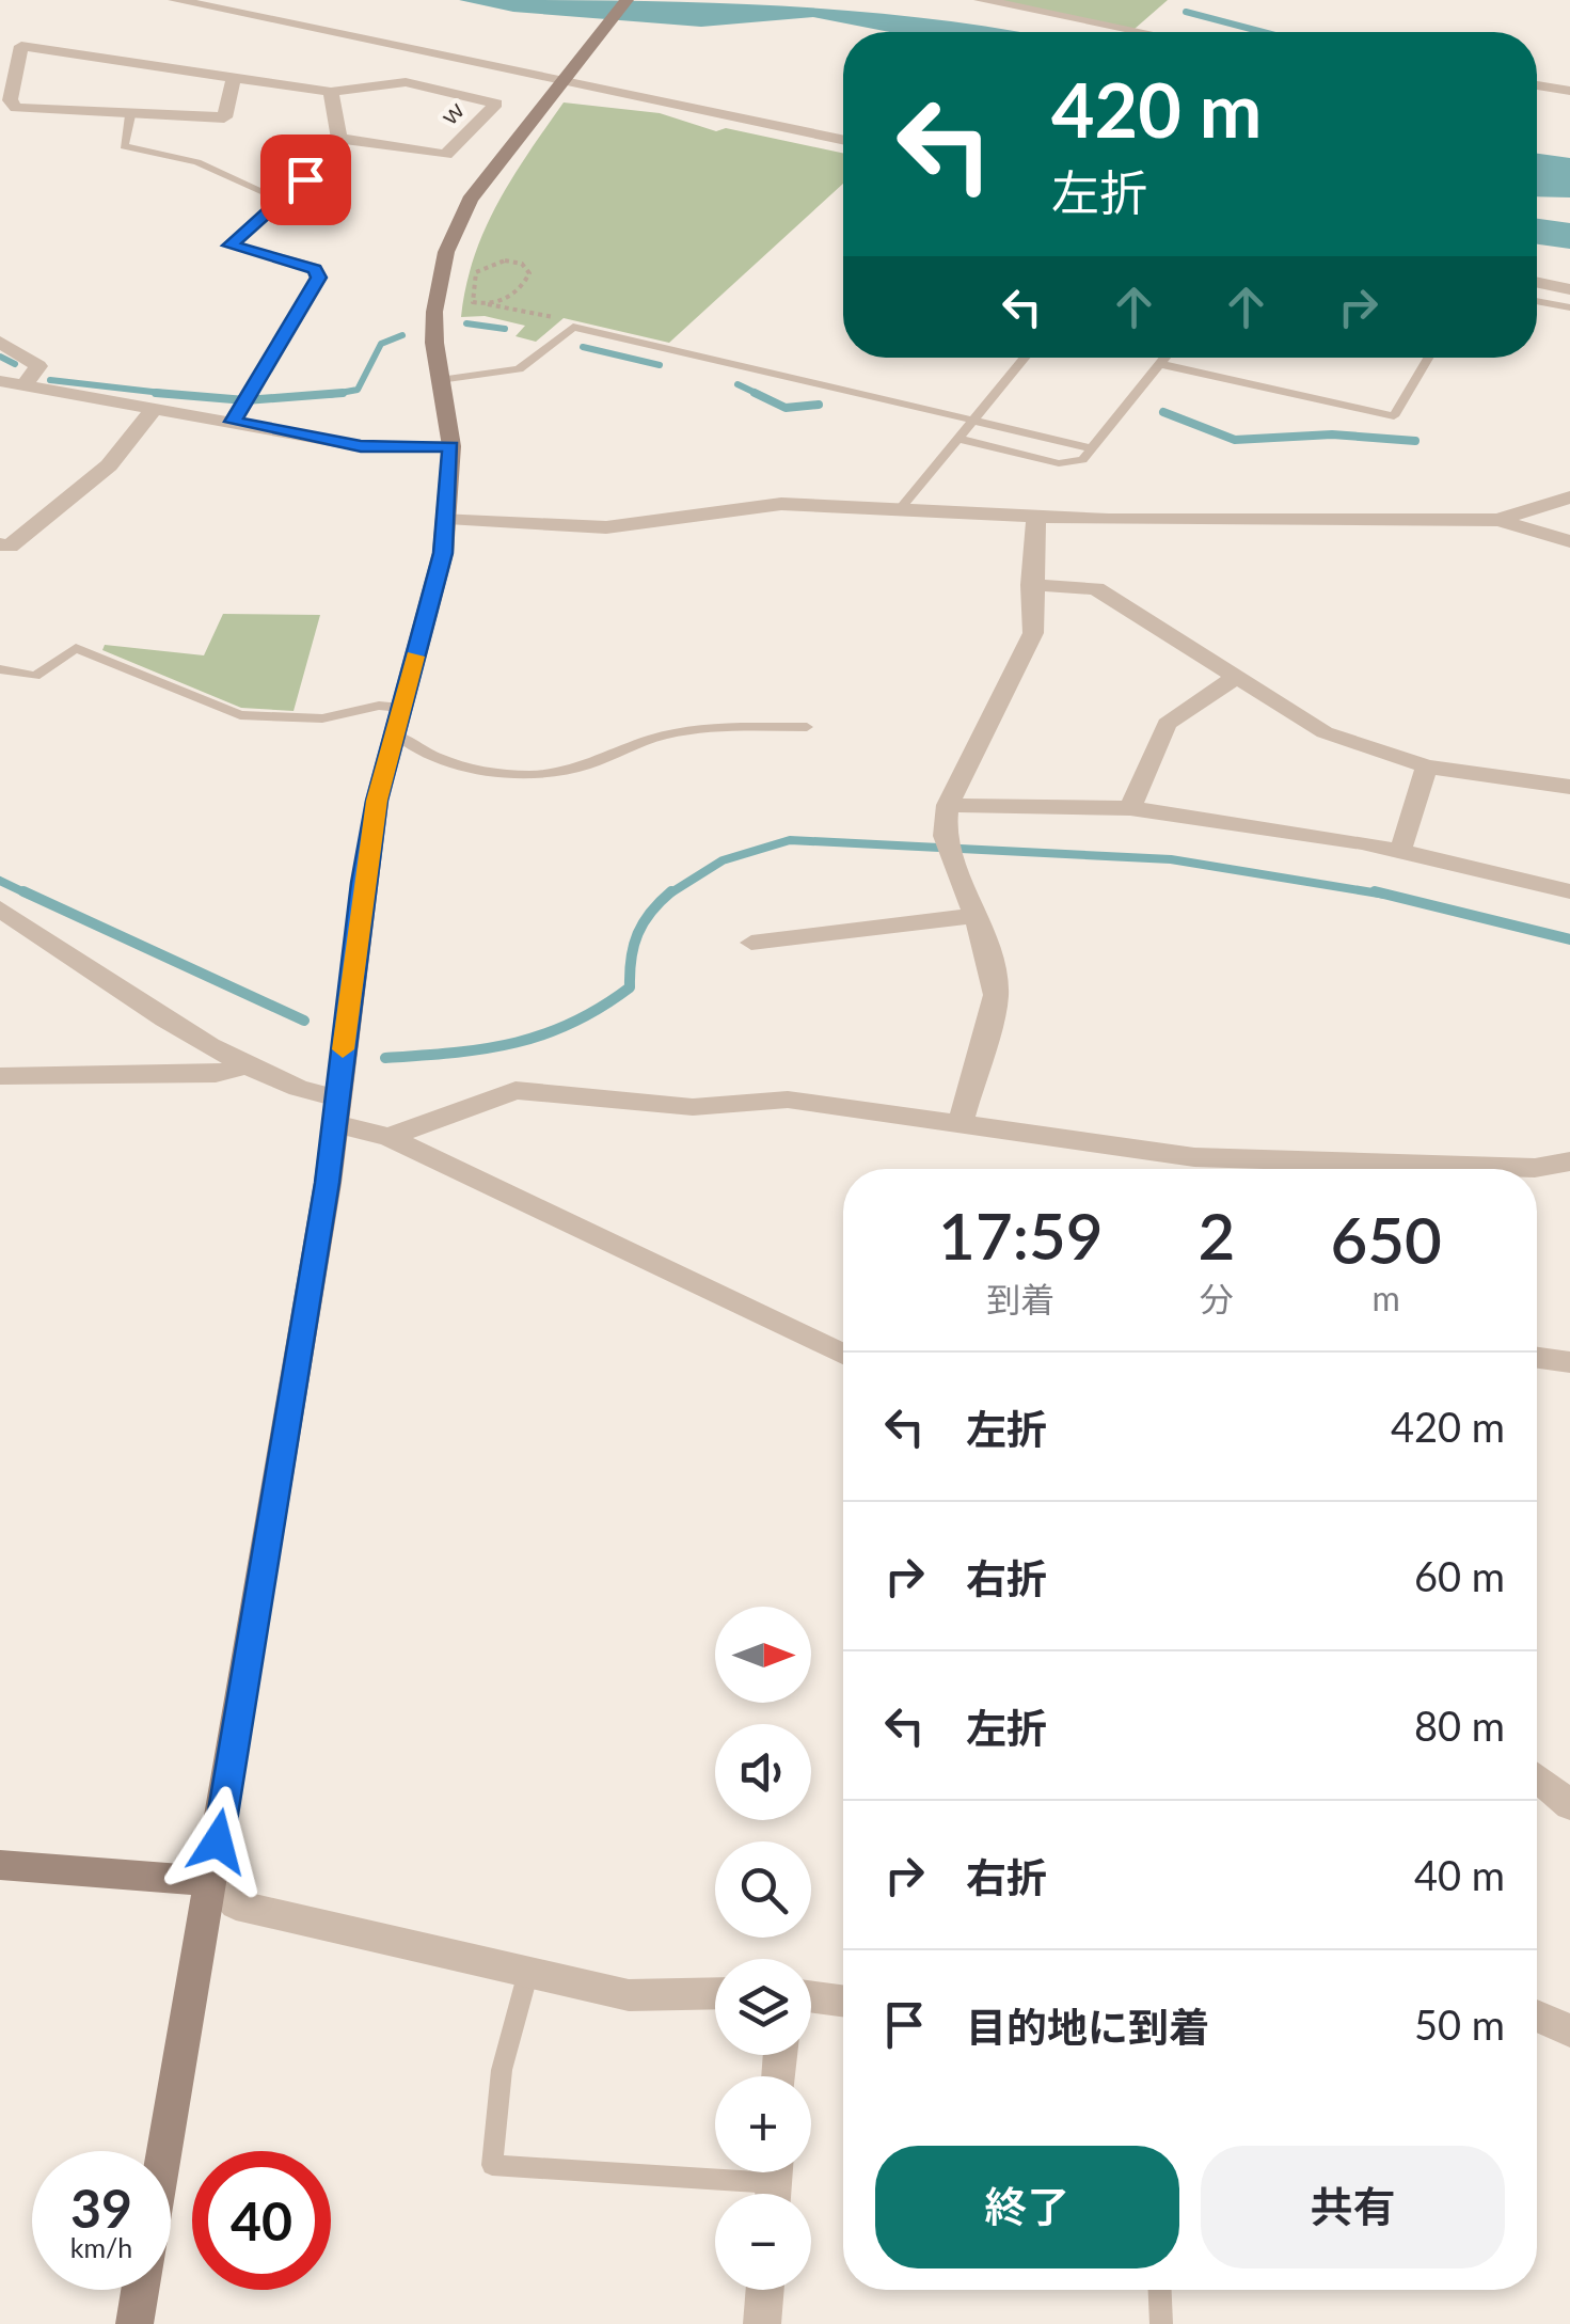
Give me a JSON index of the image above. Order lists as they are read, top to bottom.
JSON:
{
  "streets": {
    "street": ["ｗ"]
  },
  "north": "right",
  "page": {
    "turn": ["420 m", "左折"],
    "eta": [
      "17:59",
      "到着",
      "2",
      "分",
      "650",
      "m"
    ],
    "list": [
      {
        "name": "左折",
        "value": "420 m"
      },
      {
        "name": "右折",
        "value": "60 m"
      },
      {
        "name": "左折",
        "value": "80 m"
      },
      {
        "name": "右折",
        "value": "40 m"
      },
      {
        "name": "目的地に到着",
        "value": "50 m"
      }
    ],
    "map_buttons": ["+", "−"],
    "buttons": ["終了", "共有"],
    "speed": "39 km/h",
    "limit": "40"
  }
}
